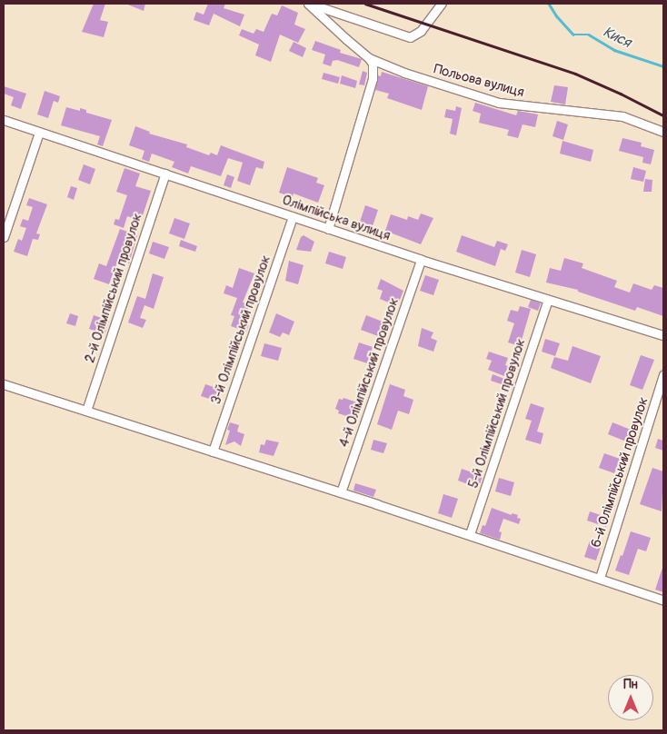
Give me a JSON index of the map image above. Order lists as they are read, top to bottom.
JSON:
{
  "streets": {
    "street": [
      "Польова вулиця",
      "Олімпійська вулиця",
      "2-й Олімпійський провулок",
      "3-й Олімпійський провулок",
      "4-й Олімпійський провулок",
      "5-й Олімпійський провулок",
      "6-й Олімпійський провулок"
    ]
  },
  "crossings": [
    ["Олімпійська вулиця", "2-й Олімпійський провулок"],
    ["Олімпійська вулиця", "3-й Олімпійський провулок"],
    ["Олімпійська вулиця", "4-й Олімпійський провулок"],
    ["Олімпійська вулиця", "5-й Олімпійський провулок"]
  ],
  "water": ["Кися"],
  "north": "top"
}
